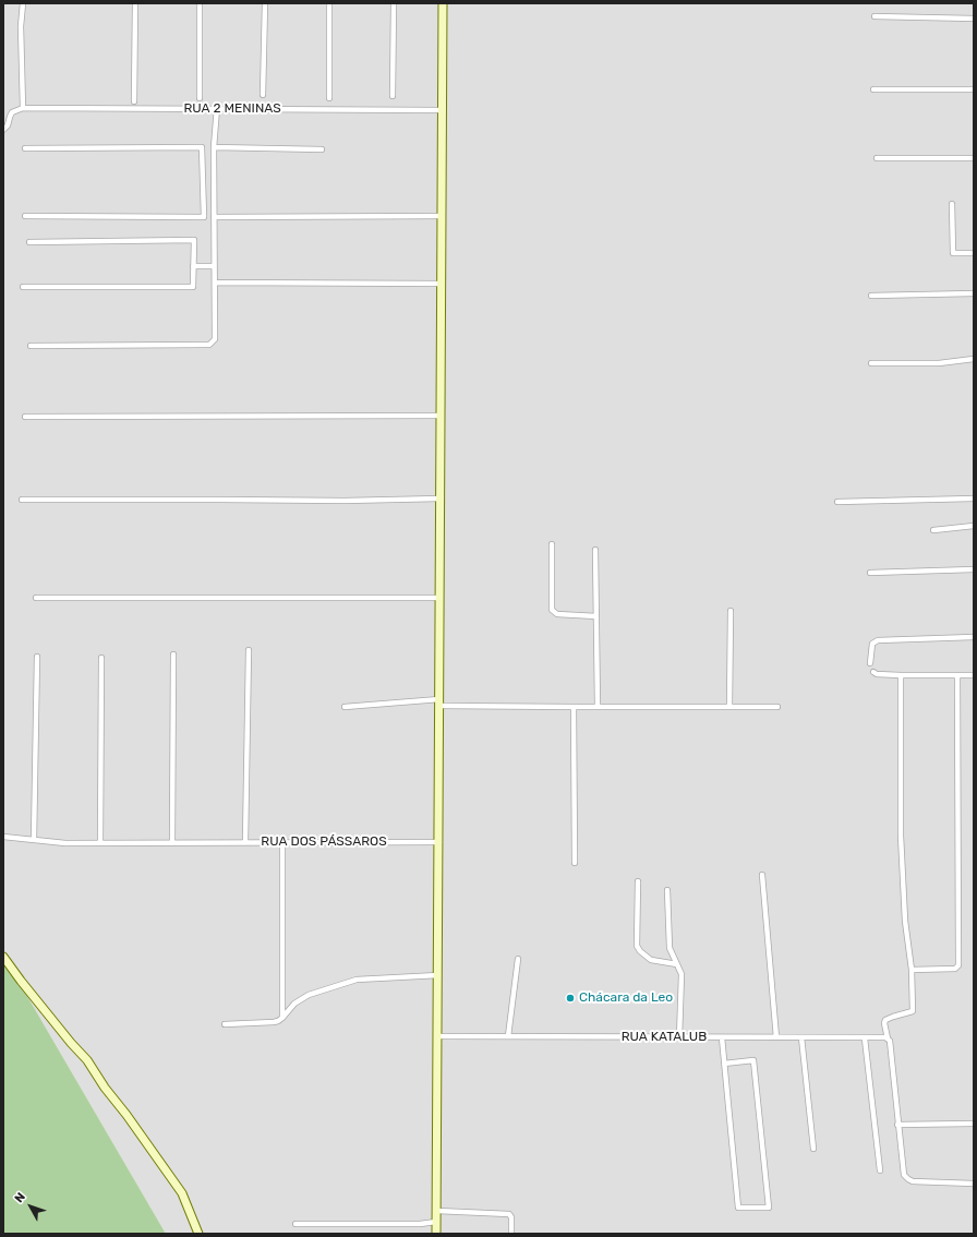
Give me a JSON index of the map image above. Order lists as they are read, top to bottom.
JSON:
{
  "streets": {
    "street": ["RUA 2 MENINAS", "RUA DOS PÁSSAROS", "RUA KATALUB"]
  },
  "places": ["Chácara da Leo"],
  "north": "top left"
}
